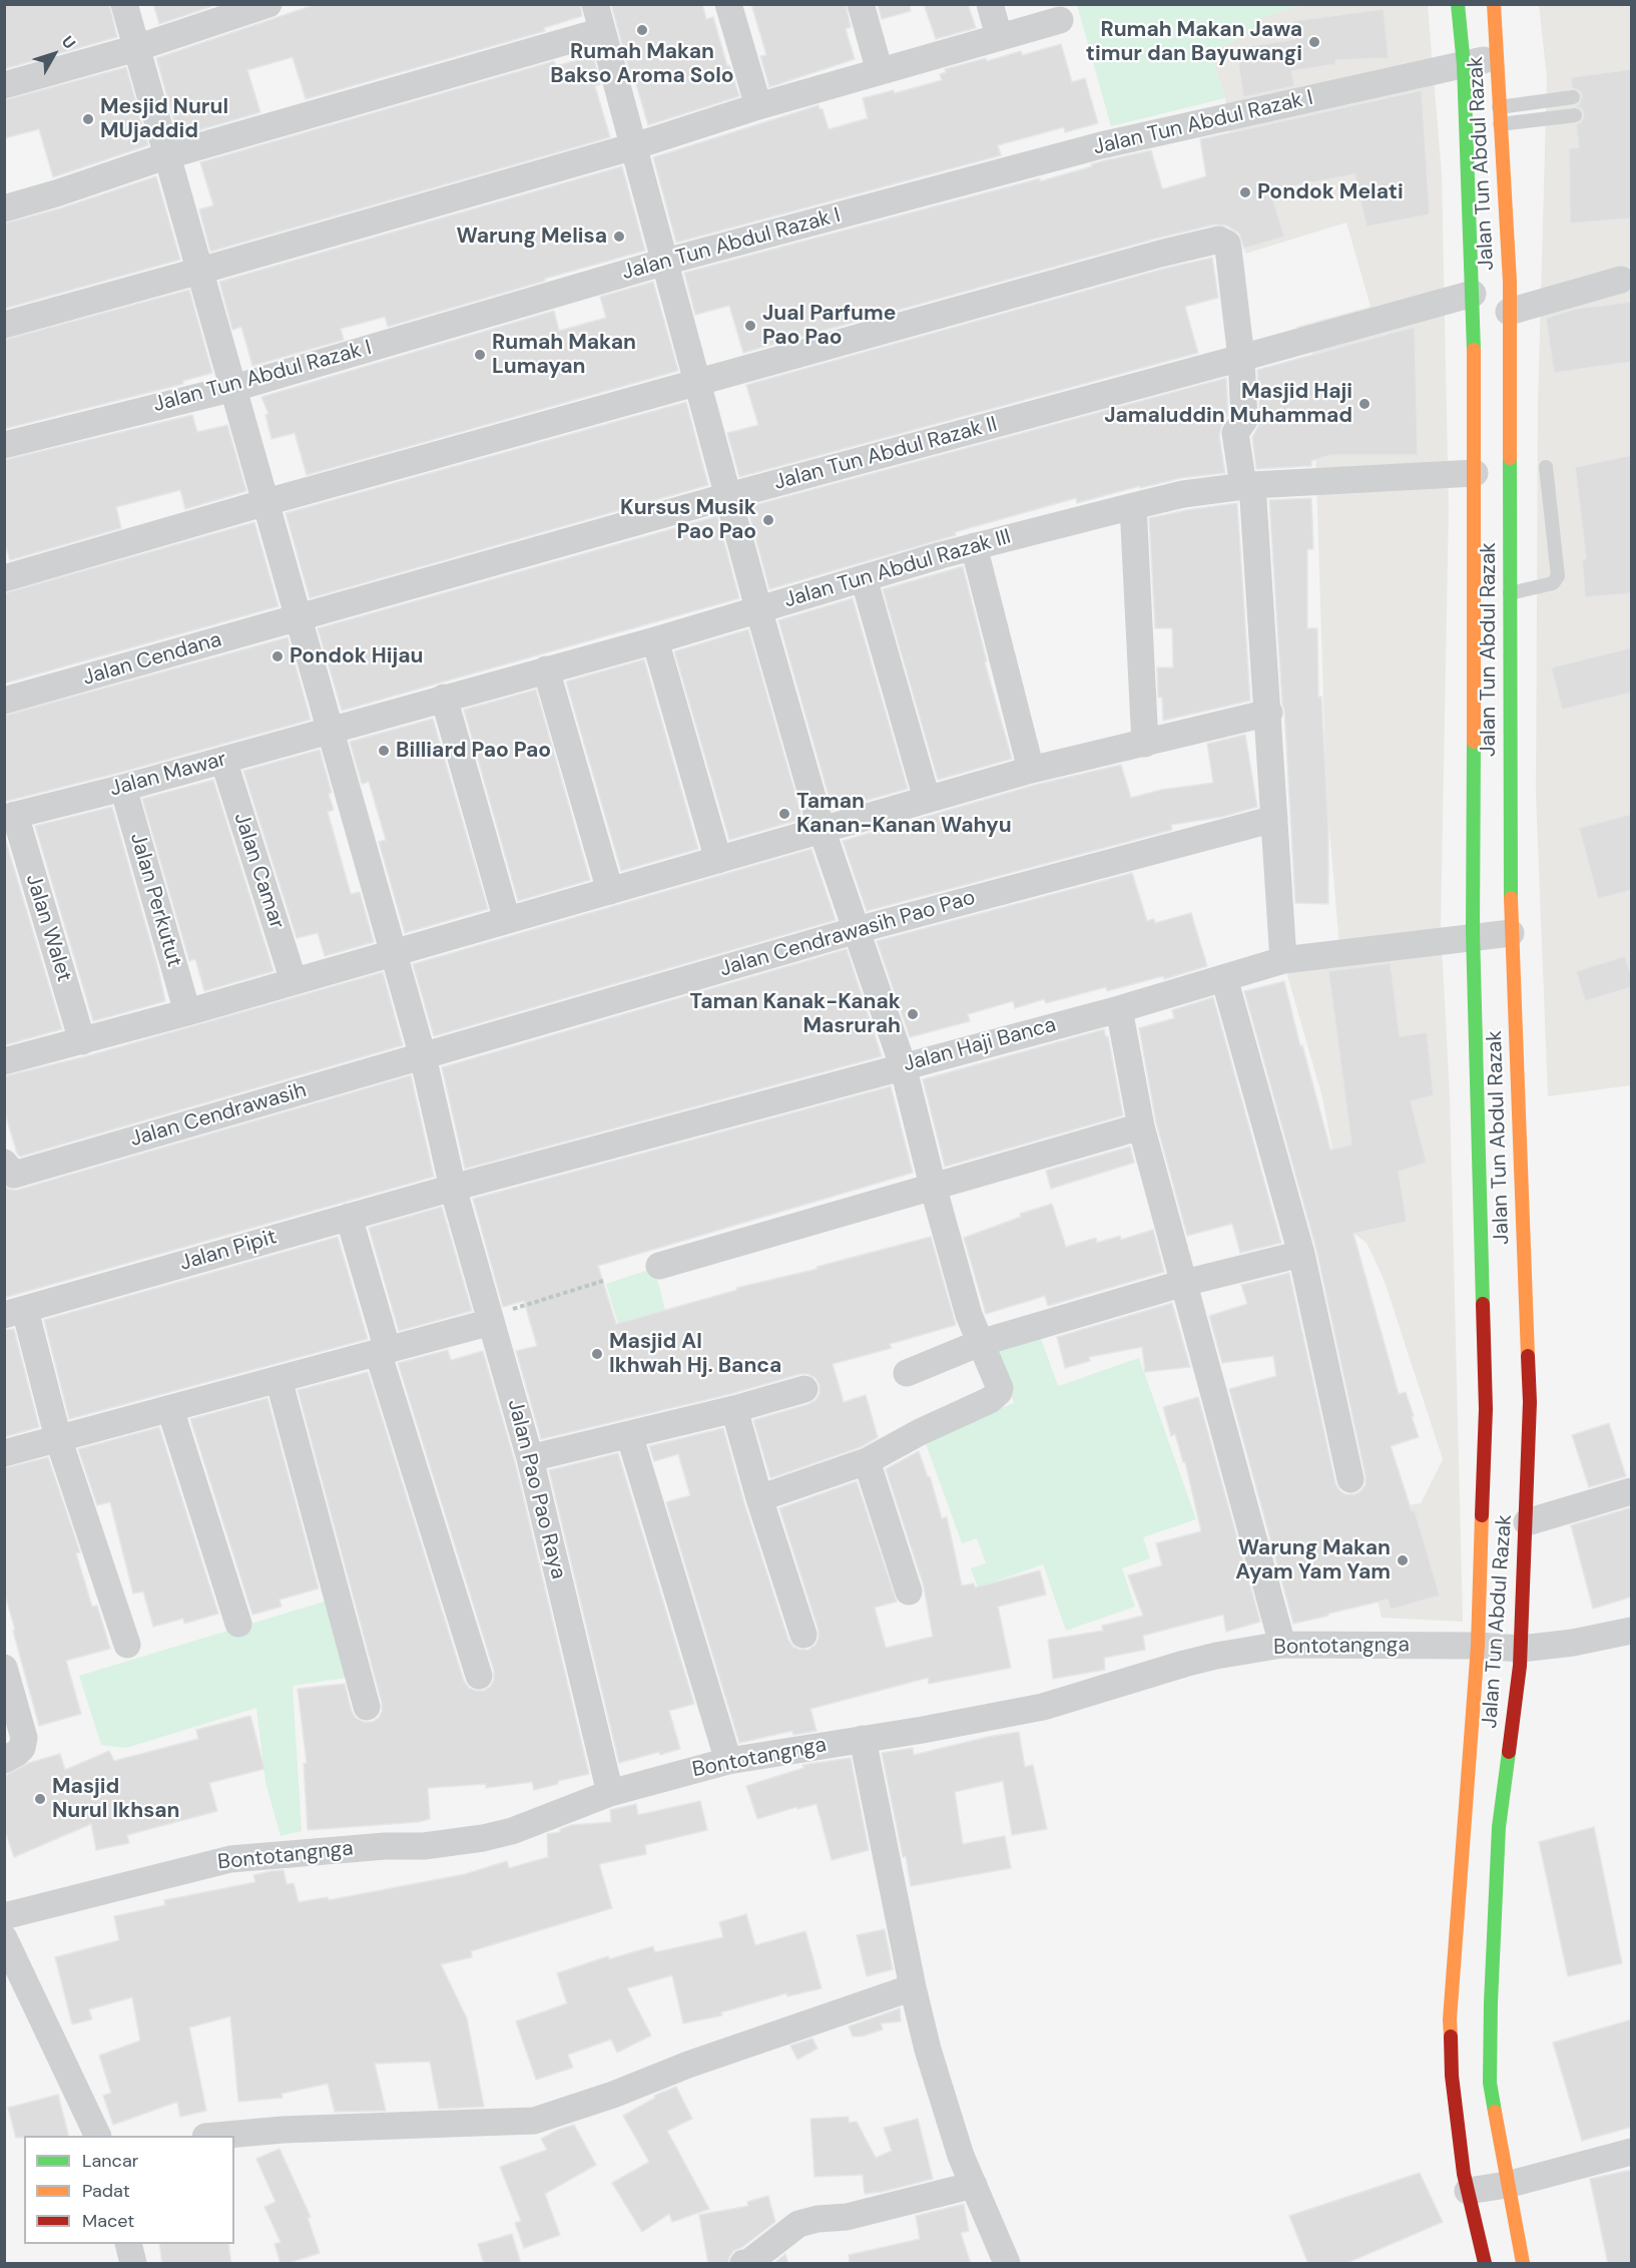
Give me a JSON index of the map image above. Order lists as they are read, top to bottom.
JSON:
{
  "streets": {
    "main road": ["Jalan Tun Abdul Razak"],
    "street": [
      "Jalan Tun Abdul Razak I",
      "Jalan Tun Abdul Razak II",
      "Jalan Tun Abdul Razak III",
      "Jalan Cendana",
      "Jalan Mawar",
      "Jalan Camar",
      "Jalan Perkutut",
      "Jalan Walet",
      "Jalan Cendrawasih Pao Pao",
      "Jalan Haji Banca",
      "Jalan Cendrawasih",
      "Jalan Pipit",
      "Jalan Pao Pao Raya",
      "Bontotangnga"
    ]
  },
  "crossings": [
    ["Jalan Tun Abdul Razak I", "Jalan Tun Abdul Razak"],
    ["Jalan Tun Abdul Razak I", "Jalan Pao Pao Raya"],
    ["Jalan Tun Abdul Razak", "Jalan Tun Abdul Razak II"],
    ["Jalan Tun Abdul Razak", "Jalan Tun Abdul Razak III"],
    ["Jalan Tun Abdul Razak", "Jalan Haji Banca"],
    ["Jalan Tun Abdul Razak", "Bontotangnga"],
    ["Jalan Tun Abdul Razak II", "Jalan Cendana"],
    ["Jalan Tun Abdul Razak II", "Jalan Pao Pao Raya"],
    ["Jalan Tun Abdul Razak III", "Jalan Mawar"],
    ["Jalan Tun Abdul Razak III", "Jalan Pao Pao Raya"],
    ["Jalan Cendana", "Jalan Pao Pao Raya"],
    ["Jalan Mawar", "Jalan Camar"],
    ["Jalan Mawar", "Jalan Perkutut"],
    ["Jalan Mawar", "Jalan Walet"],
    ["Jalan Mawar", "Jalan Pao Pao Raya"],
    ["Jalan Cendrawasih Pao Pao", "Jalan Cendrawasih"],
    ["Jalan Cendrawasih Pao Pao", "Jalan Pao Pao Raya"],
    ["Jalan Haji Banca", "Jalan Pipit"],
    ["Jalan Haji Banca", "Jalan Pao Pao Raya"],
    ["Jalan Cendrawasih", "Jalan Pao Pao Raya"],
    ["Jalan Pipit", "Jalan Pao Pao Raya"],
    ["Jalan Pao Pao Raya", "Bontotangnga"]
  ],
  "places": [
    "Rumah Makan Bakso Aroma Solo",
    "Rumah Makan Jawa timur dan Bayuwangi",
    "Mesjid Nurul MUjaddid",
    "Pondok Melati",
    "Warung Melisa",
    "Jual Parfume Pao Pao",
    "Rumah Makan Lumayan",
    "Masjid Haji Jamaluddin Muhammad",
    "Kursus Musik Pao Pao",
    "Pondok Hijau",
    "Billiard Pao Pao",
    "Taman Kanan-Kanan Wahyu",
    "Taman Kanak-Kanak Masrurah",
    "Masjid Al Ikhwah Hj. Banca",
    "Warung Makan Ayam Yam Yam",
    "Masjid Nurul Ikhsan"
  ],
  "legend": ["Lancar", "Padat", "Macet"],
  "north": "top right"
}
